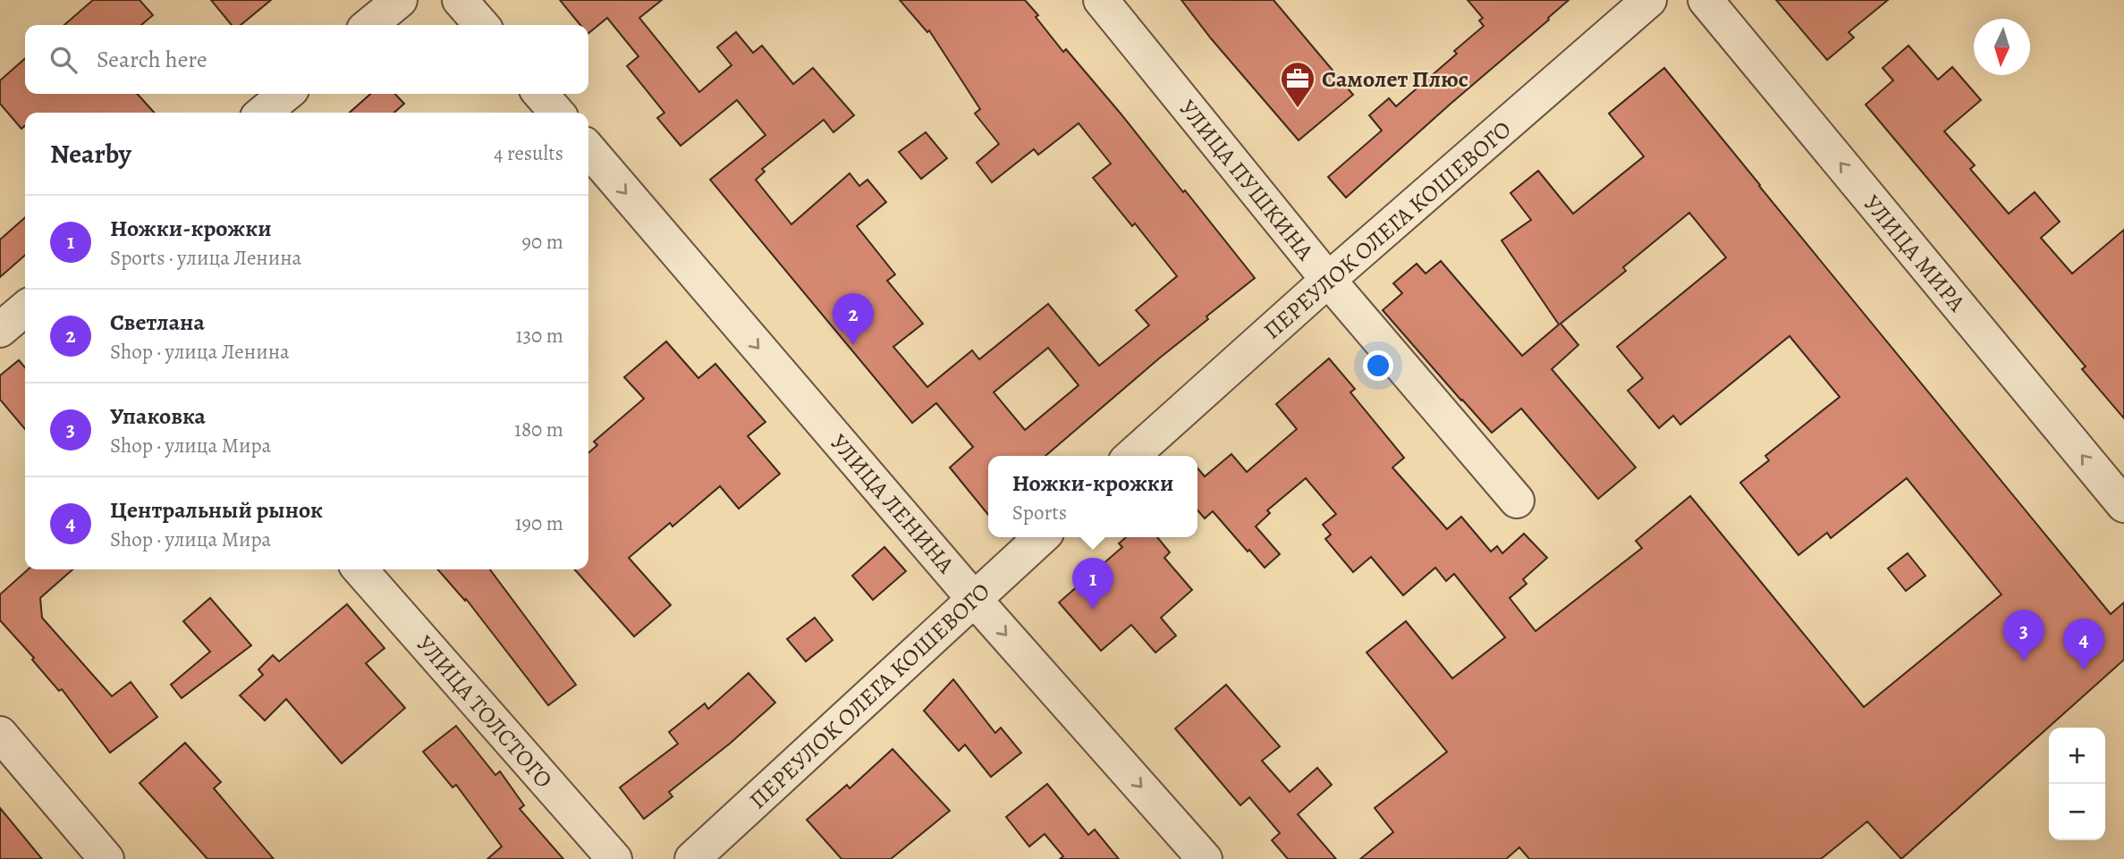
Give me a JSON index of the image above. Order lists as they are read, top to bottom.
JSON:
{
  "streets": {
    "street": [
      "УЛИЦА ПУШКИНА",
      "ПЕРЕУЛОК ОЛЕГА КОШЕВОГО",
      "УЛИЦА МИРА",
      "УЛИЦА ЛЕНИНА",
      "УЛИЦА ТОЛСТОГО"
    ]
  },
  "crossings": [
    ["УЛИЦА ПУШКИНА", "ПЕРЕУЛОК ОЛЕГА КОШЕВОГО"],
    ["ПЕРЕУЛОК ОЛЕГА КОШЕВОГО", "УЛИЦА ЛЕНИНА"]
  ],
  "one_way": ["УЛИЦА МИРА", "УЛИЦА ЛЕНИНА"],
  "places": {
    "office": ["Самолет Плюс"]
  },
  "north": "bottom",
  "page": {
    "search": "Search here",
    "heading": ["Nearby", "4 results"],
    "list": [
      {
        "mark": "1",
        "name": "Ножки-крожки",
        "note": "Sports · улица Ленина",
        "value": "90 m"
      },
      {
        "mark": "2",
        "name": "Светлана",
        "note": "Shop · улица Ленина",
        "value": "130 m"
      },
      {
        "mark": "3",
        "name": "Упаковка",
        "note": "Shop · улица Мира",
        "value": "180 m"
      },
      {
        "mark": "4",
        "name": "Центральный рынок",
        "note": "Shop · улица Мира",
        "value": "190 m"
      }
    ],
    "pins": [
      "2",
      "1",
      "3",
      "4"
    ],
    "popup": ["Ножки-крожки", "Sports"],
    "map_buttons": ["+", "−"]
  }
}
